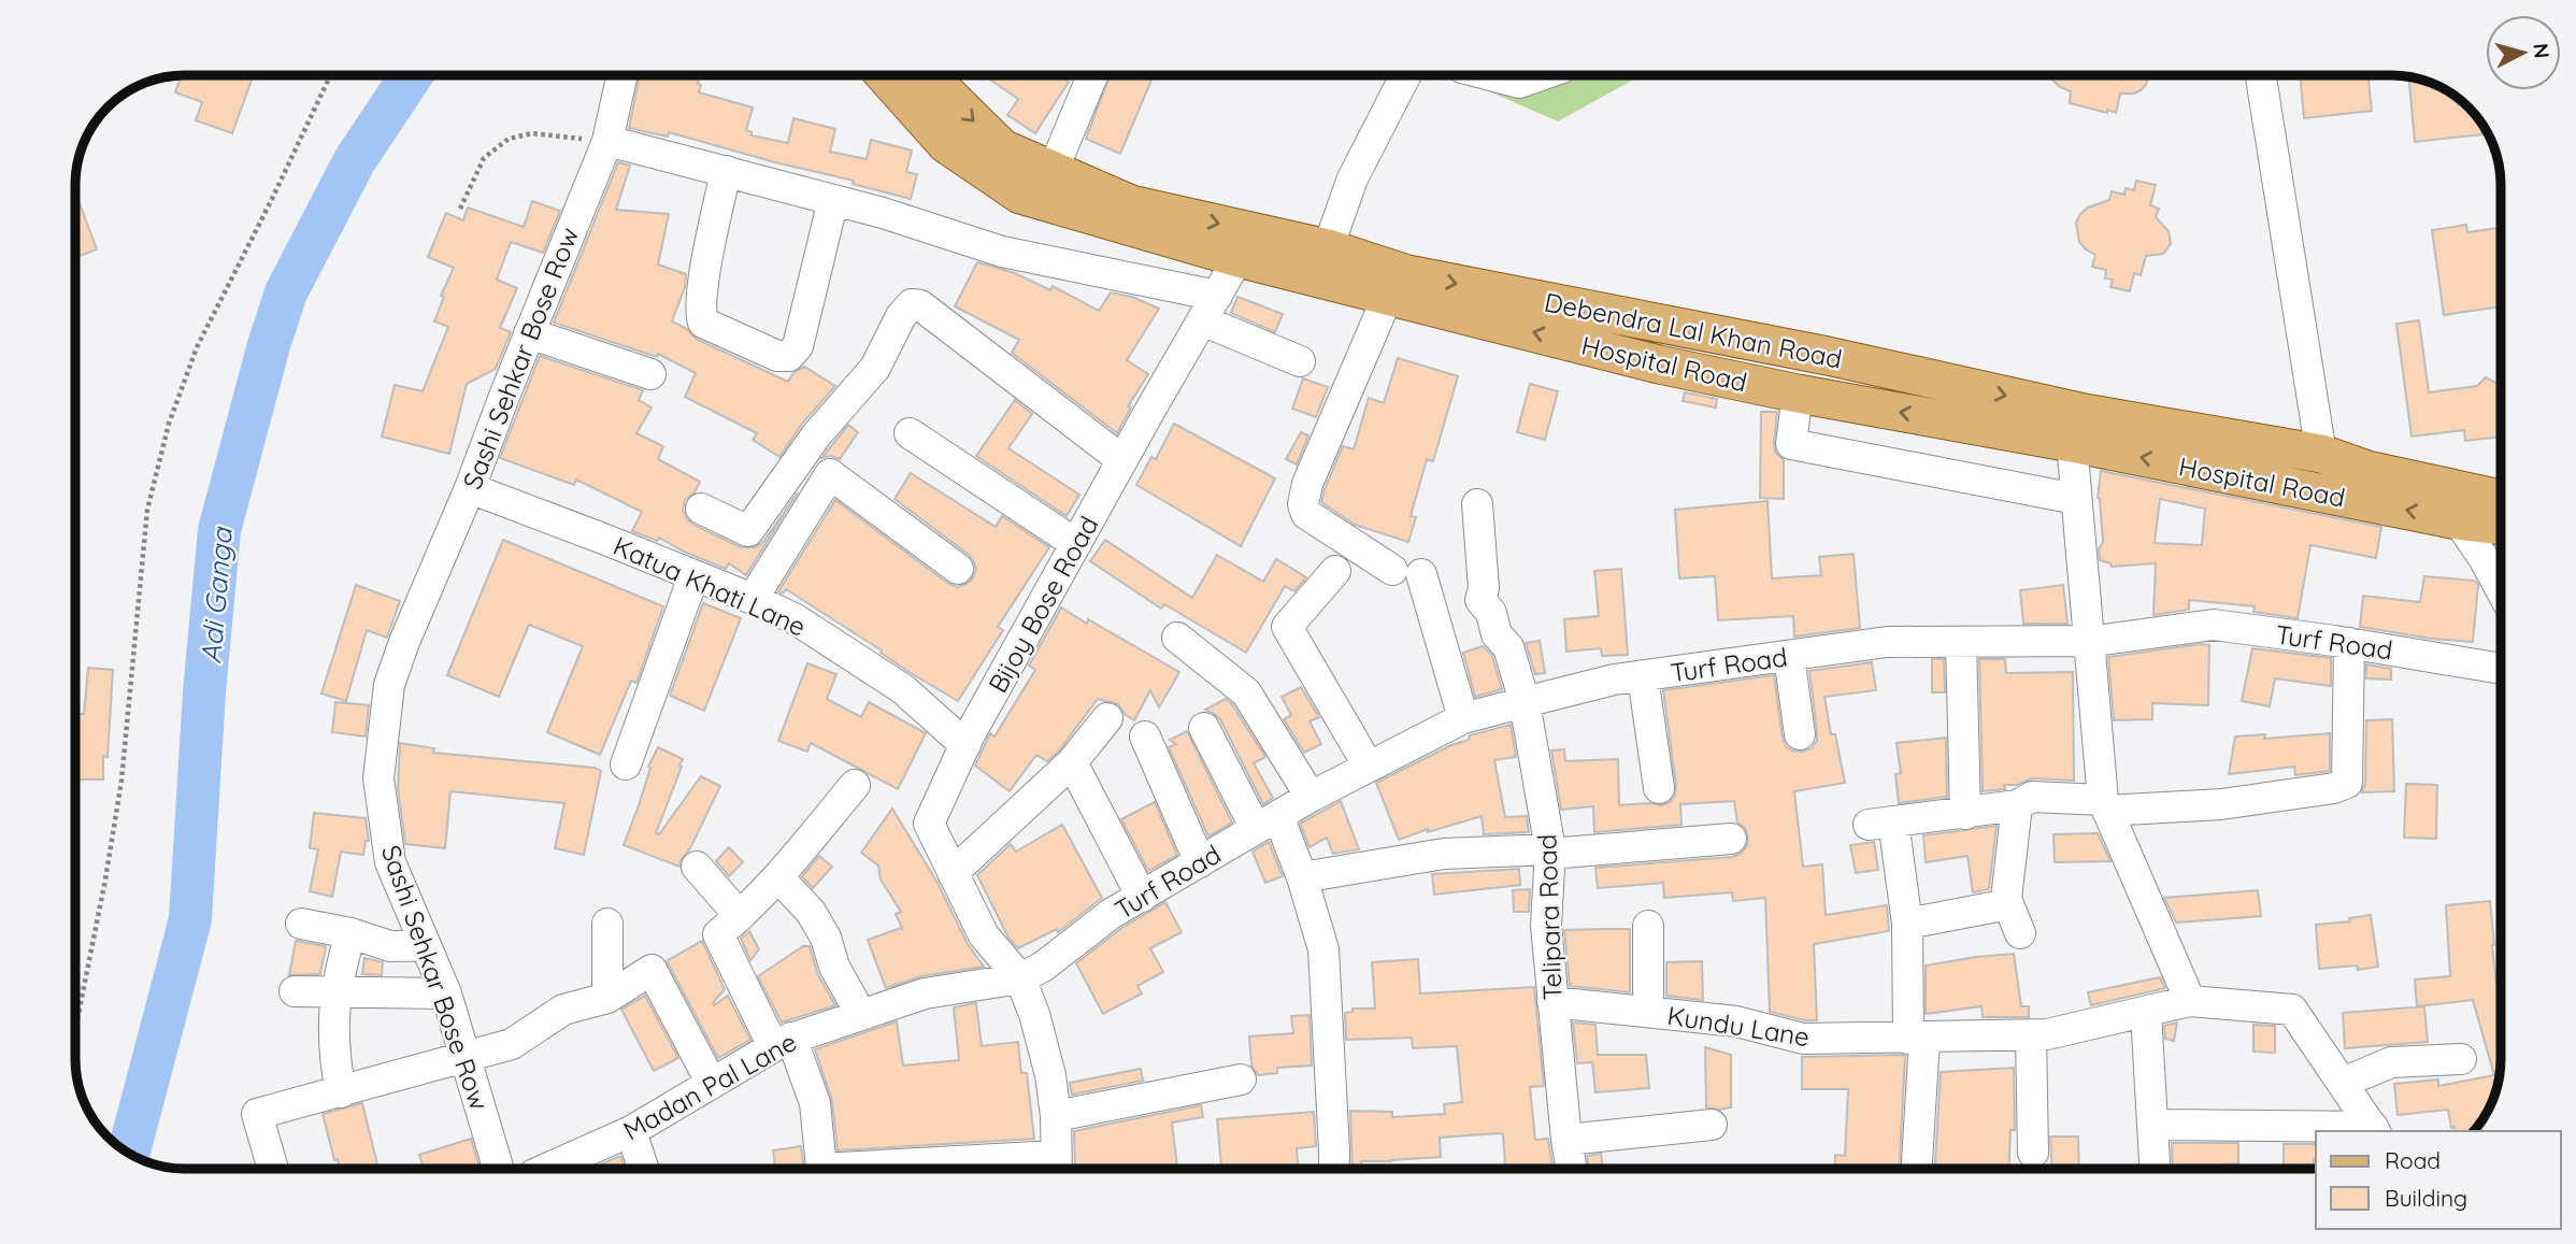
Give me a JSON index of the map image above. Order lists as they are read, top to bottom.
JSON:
{
  "streets": {
    "main road": ["Debendra Lal Khan Road", "Hospital Road"],
    "street": [
      "Sashi Sehkar Bose Row",
      "Katua Khati Lane",
      "Bijoy Bose Road",
      "Turf Road",
      "Telipara Road",
      "Kundu Lane",
      "Madan Pal Lane"
    ]
  },
  "crossings": [
    ["Debendra Lal Khan Road", "Hospital Road"],
    ["Debendra Lal Khan Road", "Bijoy Bose Road"],
    ["Sashi Sehkar Bose Row", "Katua Khati Lane"],
    ["Hospital Road", "Bijoy Bose Road"],
    ["Katua Khati Lane", "Bijoy Bose Road"],
    ["Bijoy Bose Road", "Turf Road"],
    ["Bijoy Bose Road", "Madan Pal Lane"],
    ["Turf Road", "Telipara Road"],
    ["Turf Road", "Madan Pal Lane"],
    ["Telipara Road", "Kundu Lane"]
  ],
  "one_way": ["Debendra Lal Khan Road", "Hospital Road"],
  "water": ["Adi Ganga"],
  "legend": ["Road", "Building"],
  "north": "right"
}
